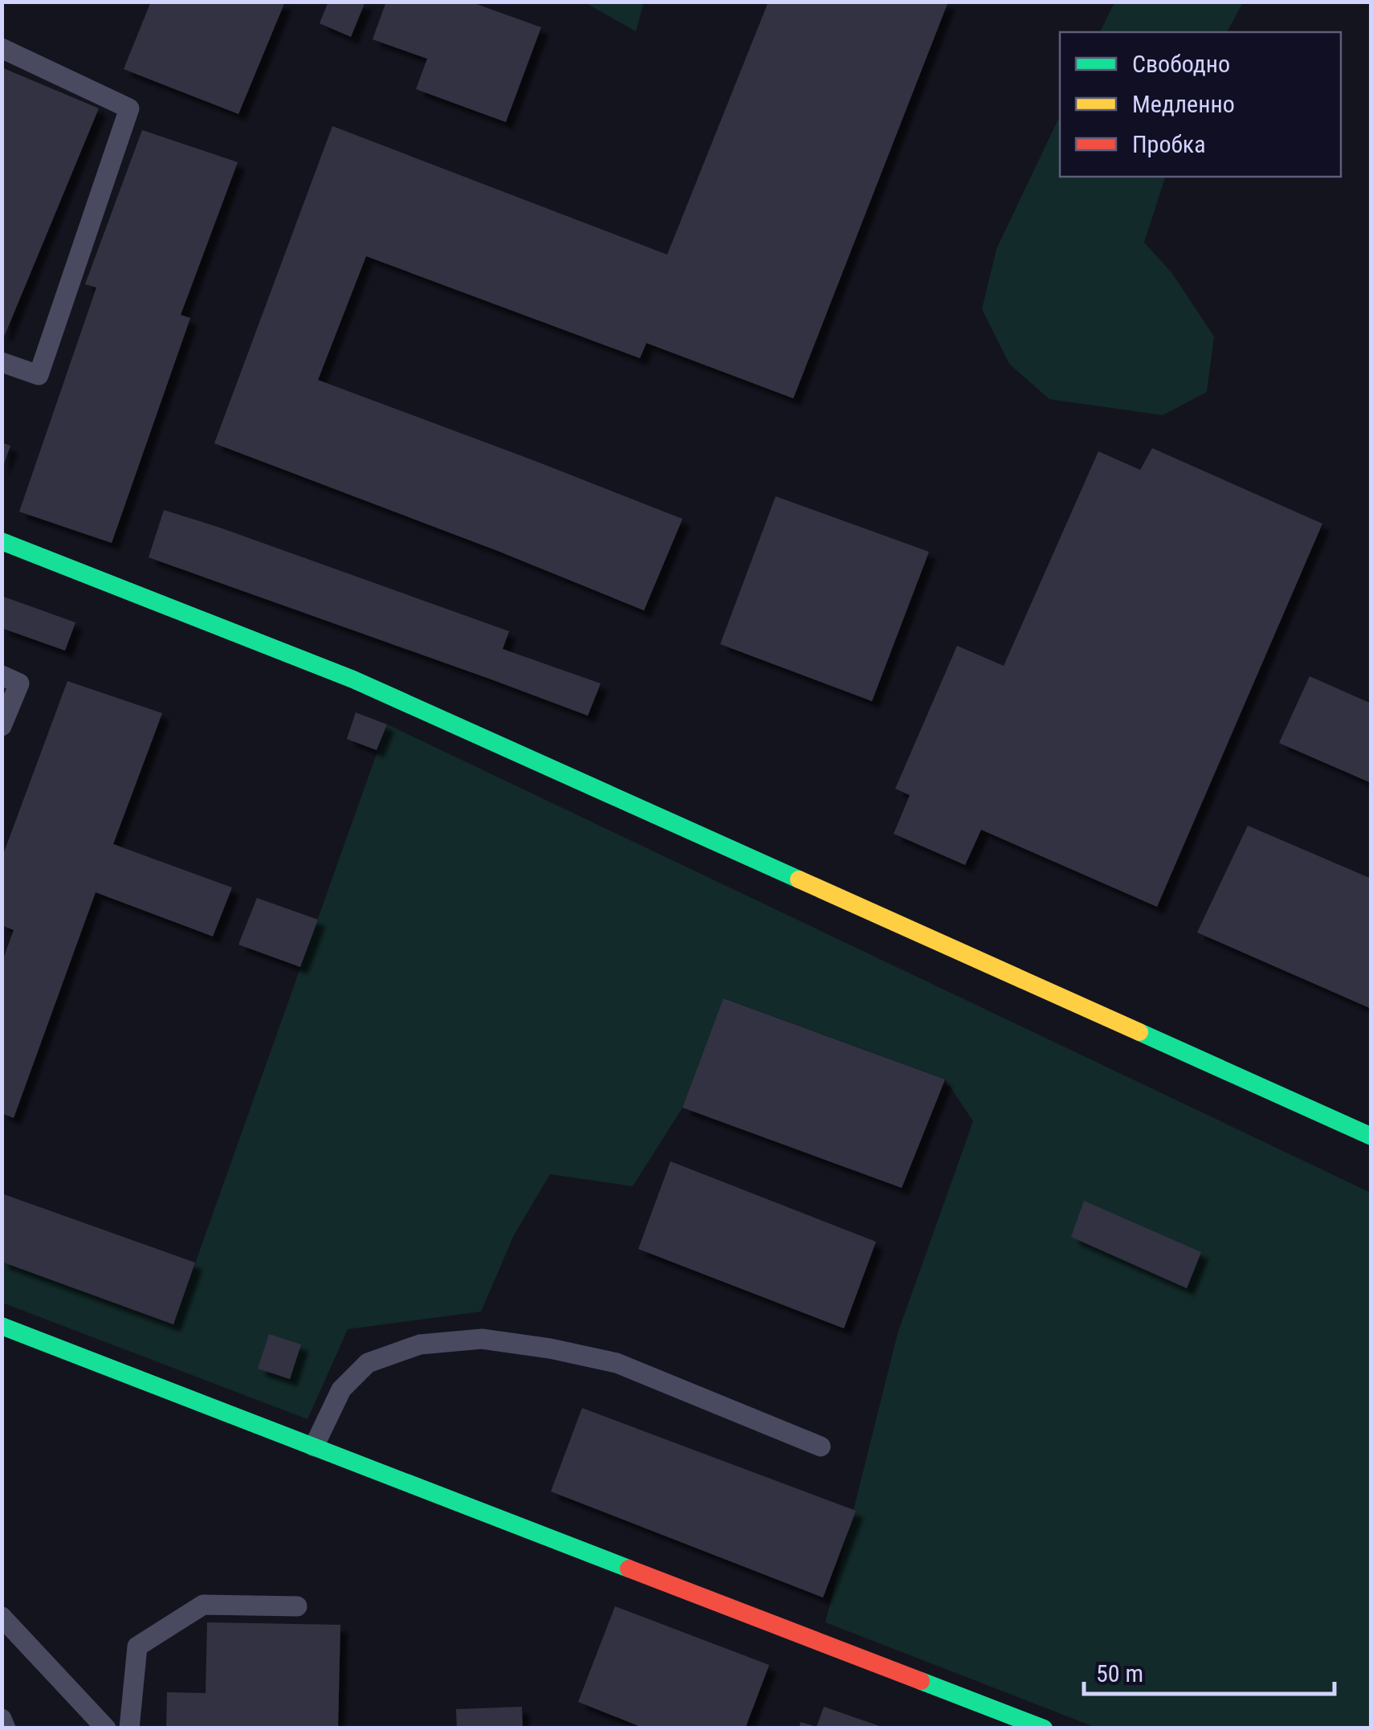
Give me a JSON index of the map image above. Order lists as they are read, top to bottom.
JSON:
{
  "legend": ["Свободно", "Медленно", "Пробка"],
  "scale_bar": "50 m"
}
